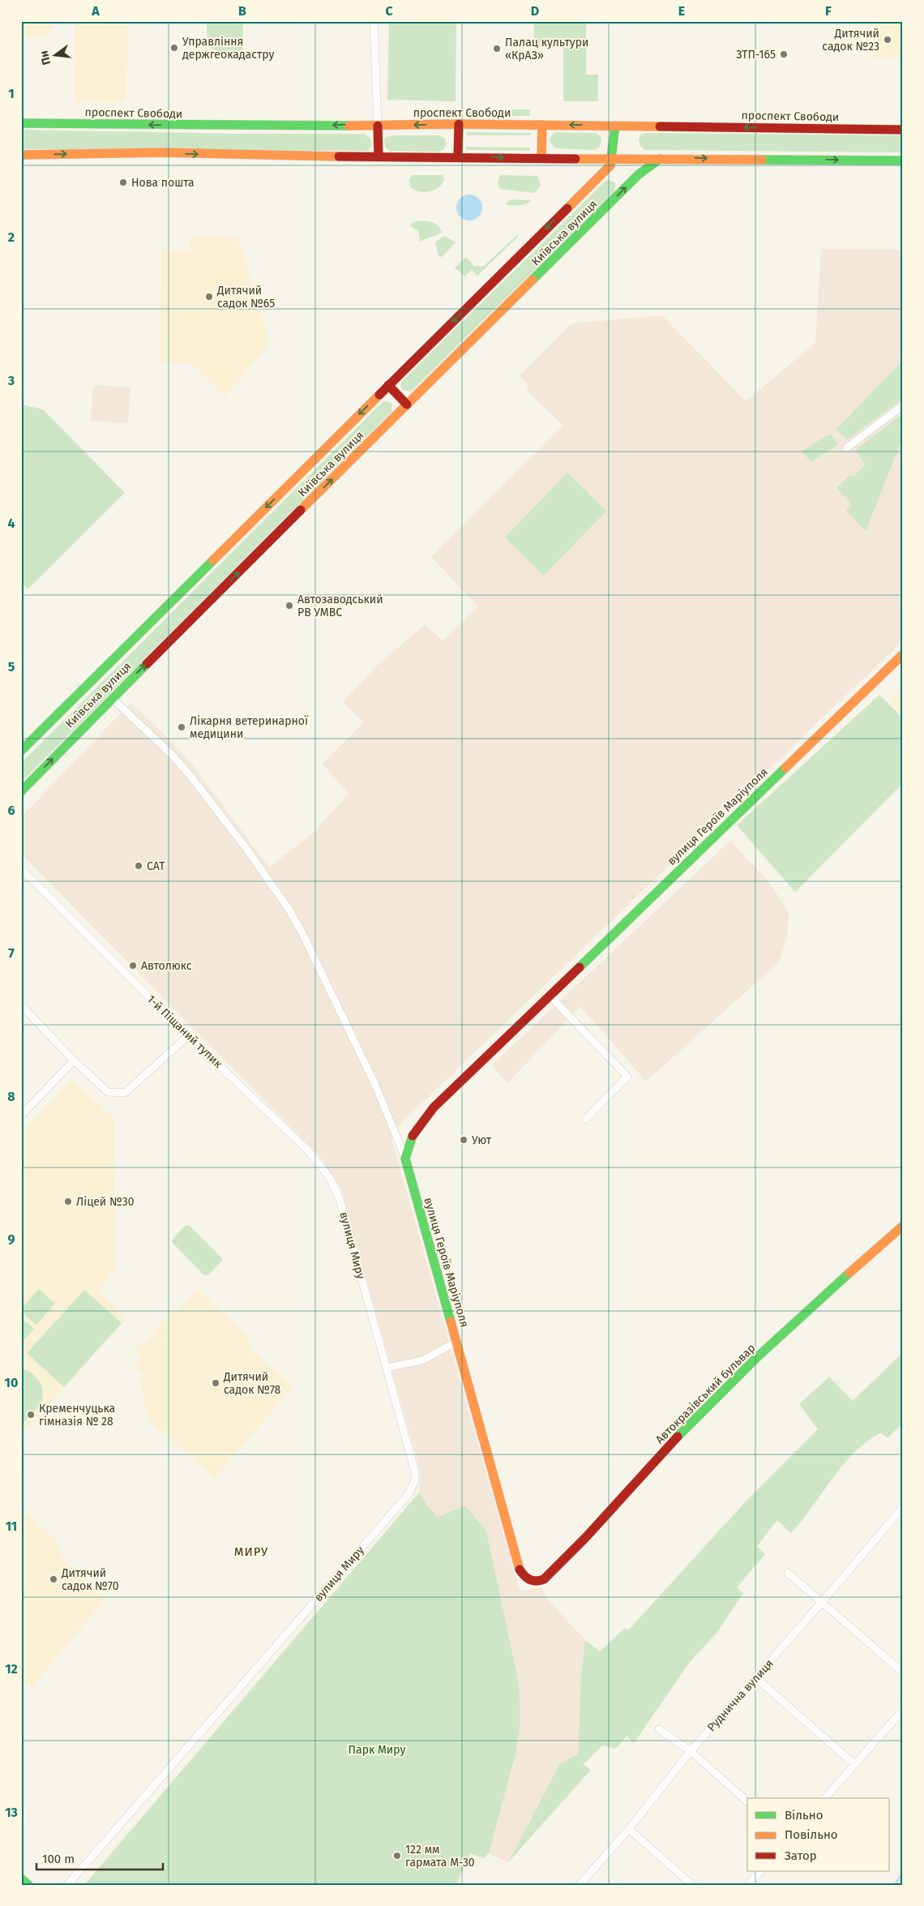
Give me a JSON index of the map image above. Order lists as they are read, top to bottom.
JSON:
{
  "streets": {
    "main road": [
      "проспект Свободи",
      "Київська вулиця",
      "вулиця Героїв Маріуполя",
      "Автокразівський бульвар"
    ],
    "street": ["1-й Піщаний тупик", "вулиця Миру", "Руднична вулиця"]
  },
  "crossings": [
    ["вулиця Героїв Маріуполя", "Автокразівський бульвар"],
    ["1-й Піщаний тупик", "вулиця Миру"]
  ],
  "districts": ["МИРУ"],
  "parks": ["Парк Миру"],
  "places": [
    "Дитячий садок №23",
    "Управлiння держгеокадастру",
    "Палац культури «КрАЗ»",
    "ЗТП-165",
    "Нова пошта",
    "Дитячий садок №65",
    "Автозаводський РВ УМВС",
    "Лікарня ветеринарної медицини",
    "САТ",
    "Автолюкс",
    "Уют",
    "Ліцей №30",
    "Дитячий садок №78",
    "Кременчуцька гімназія № 28",
    "Дитячий садок №70",
    "122 мм гармата М-30"
  ],
  "legend": ["Вільно", "Повільно", "Затор"],
  "scale_bar": "100 m",
  "north": "left",
  "grid": {
    "columns": [
      "A",
      "B",
      "C",
      "D",
      "E",
      "F"
    ],
    "rows": [
      "1",
      "2",
      "3",
      "4",
      "5",
      "6",
      "7",
      "8",
      "9",
      "10",
      "11",
      "12",
      "13"
    ]
  }
}
